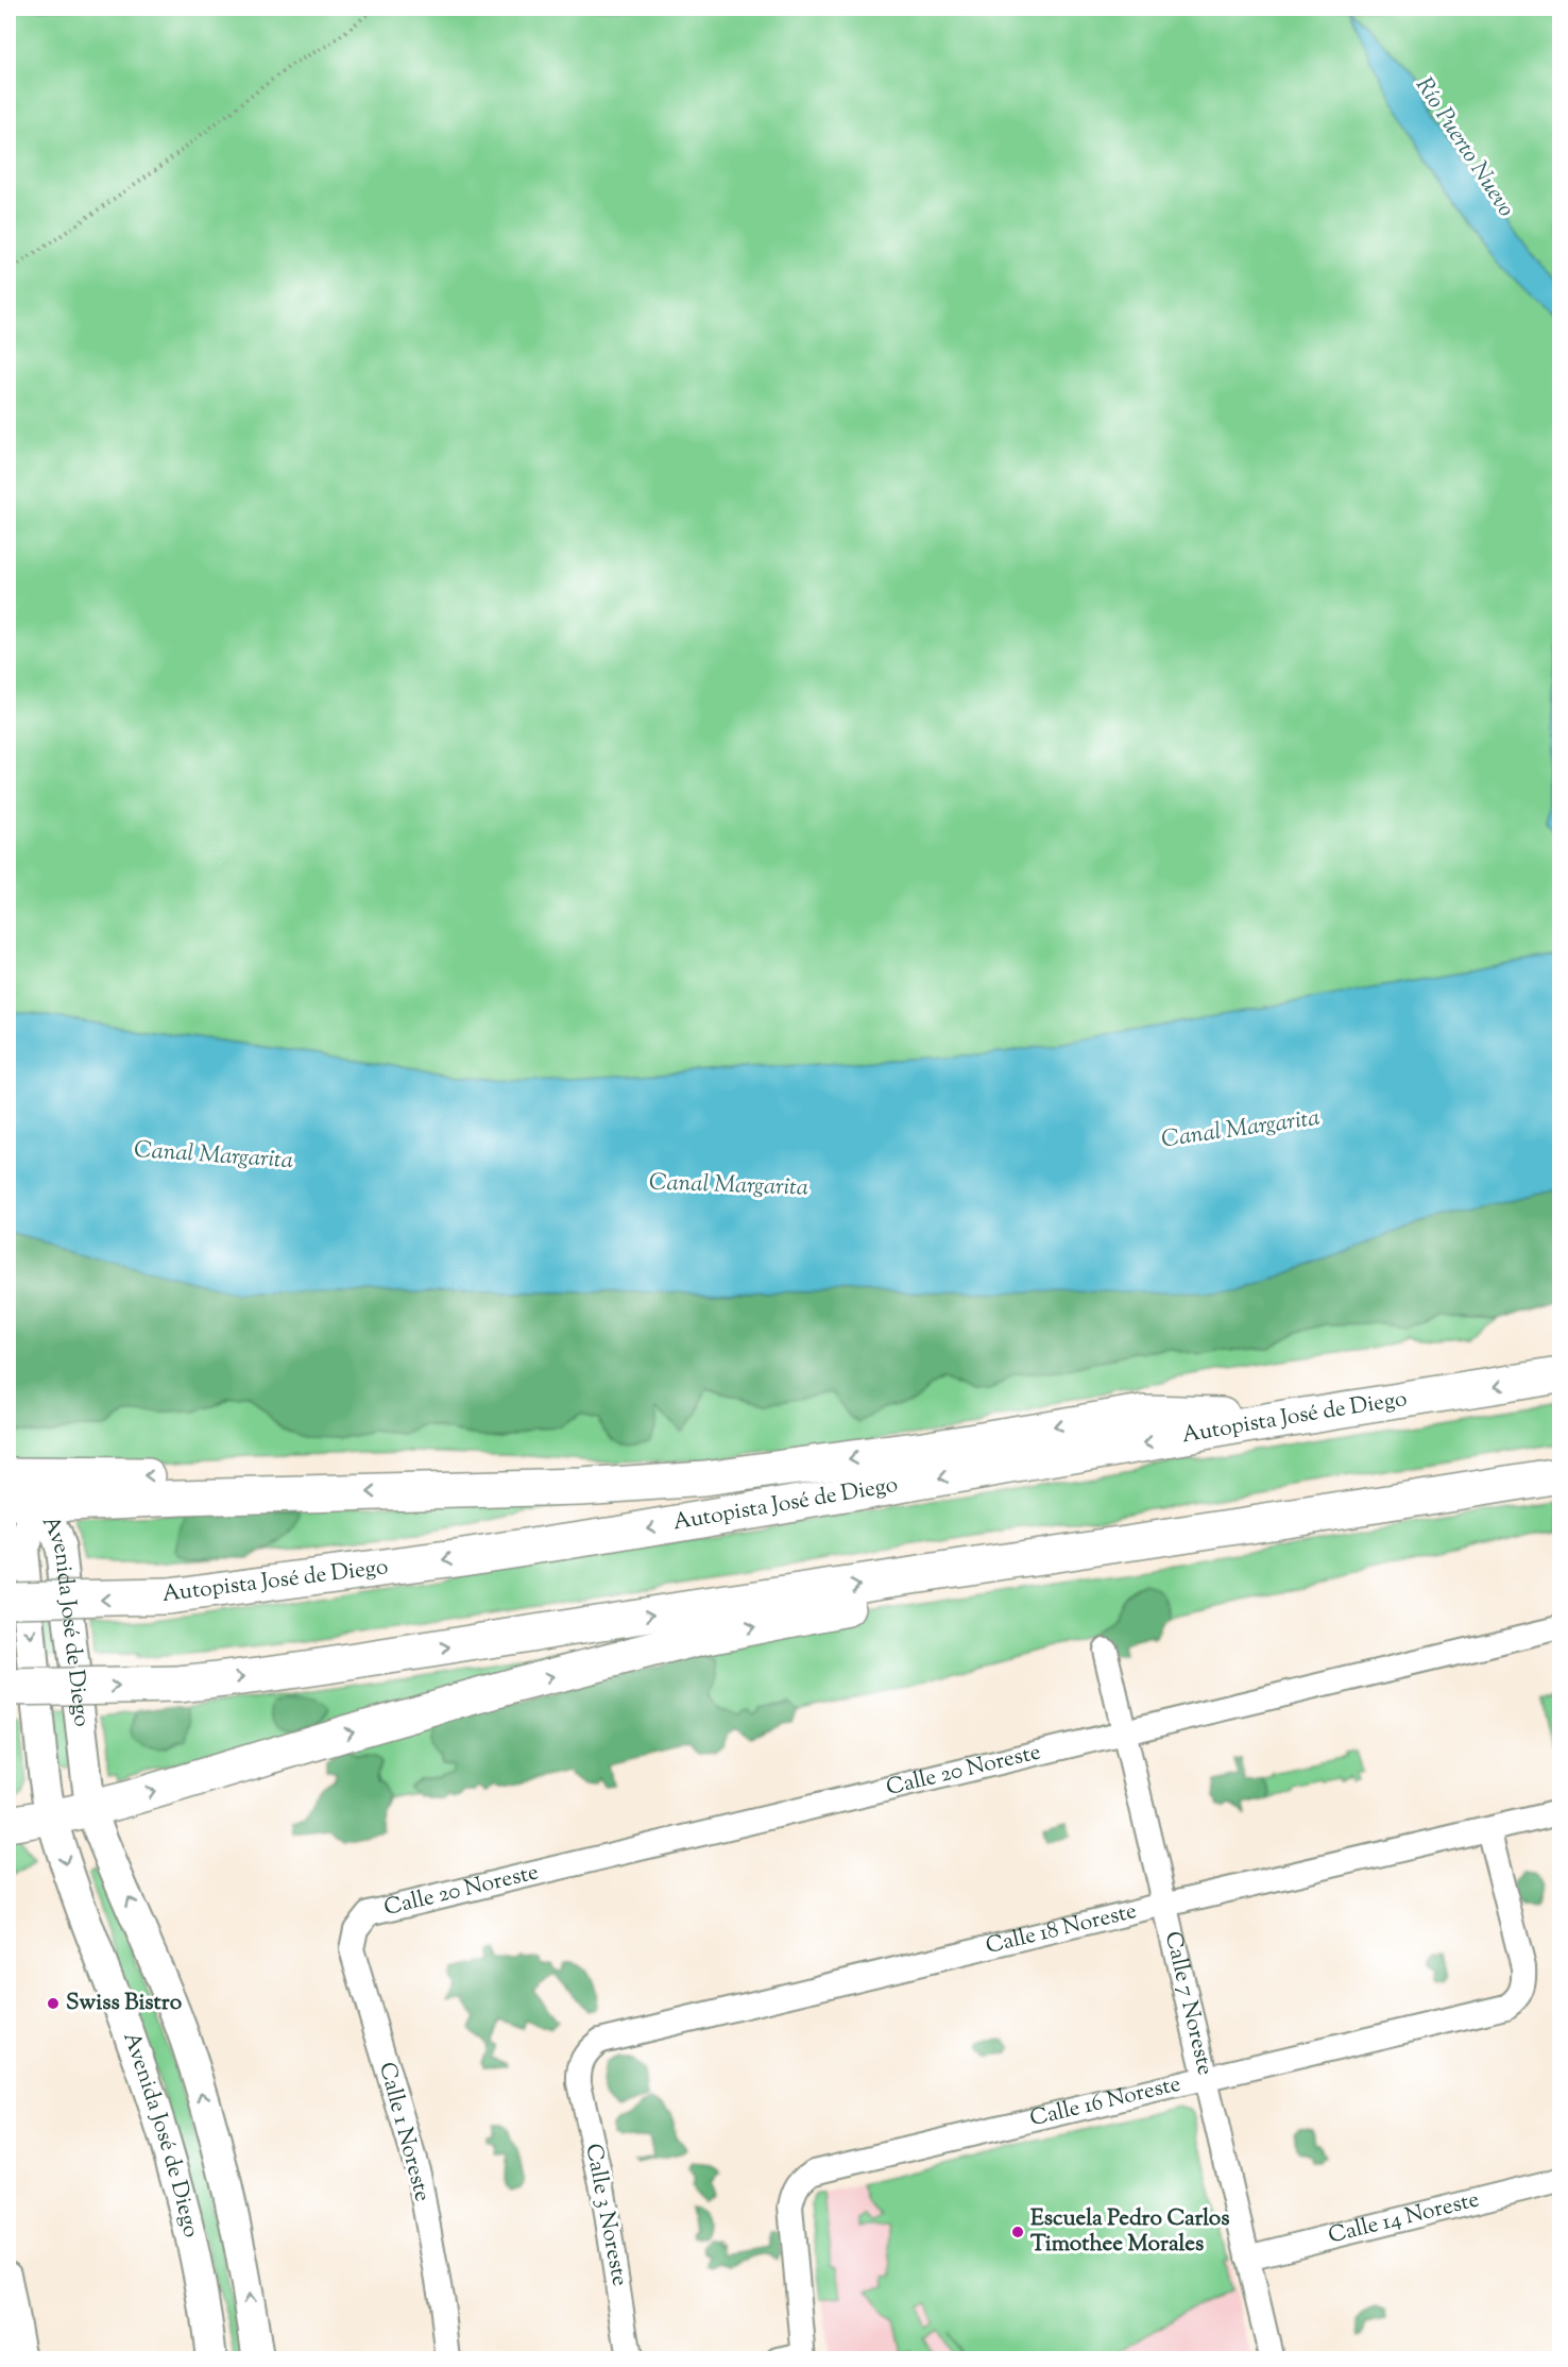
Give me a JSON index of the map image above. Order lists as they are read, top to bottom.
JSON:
{
  "streets": {
    "highway": ["Autopista José de Diego"],
    "main road": ["Avenida José de Diego"],
    "street": [
      "Calle 20 Noreste",
      "Calle 18 Noreste",
      "Calle 7 Noreste",
      "Calle 16 Noreste",
      "Calle 1 Noreste",
      "Calle 3 Noreste",
      "Calle 14 Noreste"
    ]
  },
  "crossings": [
    ["Calle 20 Noreste", "Calle 7 Noreste"],
    ["Calle 20 Noreste", "Calle 1 Noreste"],
    ["Calle 18 Noreste", "Calle 7 Noreste"],
    ["Calle 18 Noreste", "Calle 16 Noreste"],
    ["Calle 18 Noreste", "Calle 3 Noreste"],
    ["Calle 7 Noreste", "Calle 16 Noreste"],
    ["Calle 7 Noreste", "Calle 14 Noreste"]
  ],
  "water": ["Río Puerto Nuevo", "Canal Margarita"],
  "places": ["Swiss Bistro", "Escuela Pedro Carlos Timothee Morales"]
}
